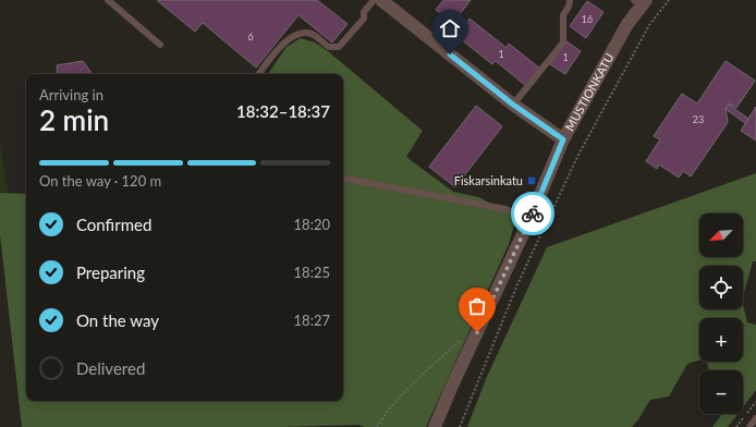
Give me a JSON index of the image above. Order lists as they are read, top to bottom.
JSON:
{
  "streets": {
    "street": ["MUSTIONKATU"]
  },
  "places": {
    "transit": ["Fiskarsinkatu"]
  },
  "house_numbers": [
    "16",
    "6",
    "1",
    "1",
    "23"
  ],
  "north": "bottom left",
  "page": {
    "heading": ["2 min", "Arriving in", "18:32–18:37"],
    "bar": "On the way · 120 m",
    "list": [
      ["Confirmed", "18:20"],
      ["Preparing", "18:25"],
      ["On the way", "18:27"],
      "Delivered"
    ],
    "map_buttons": ["+", "−"]
  }
}
